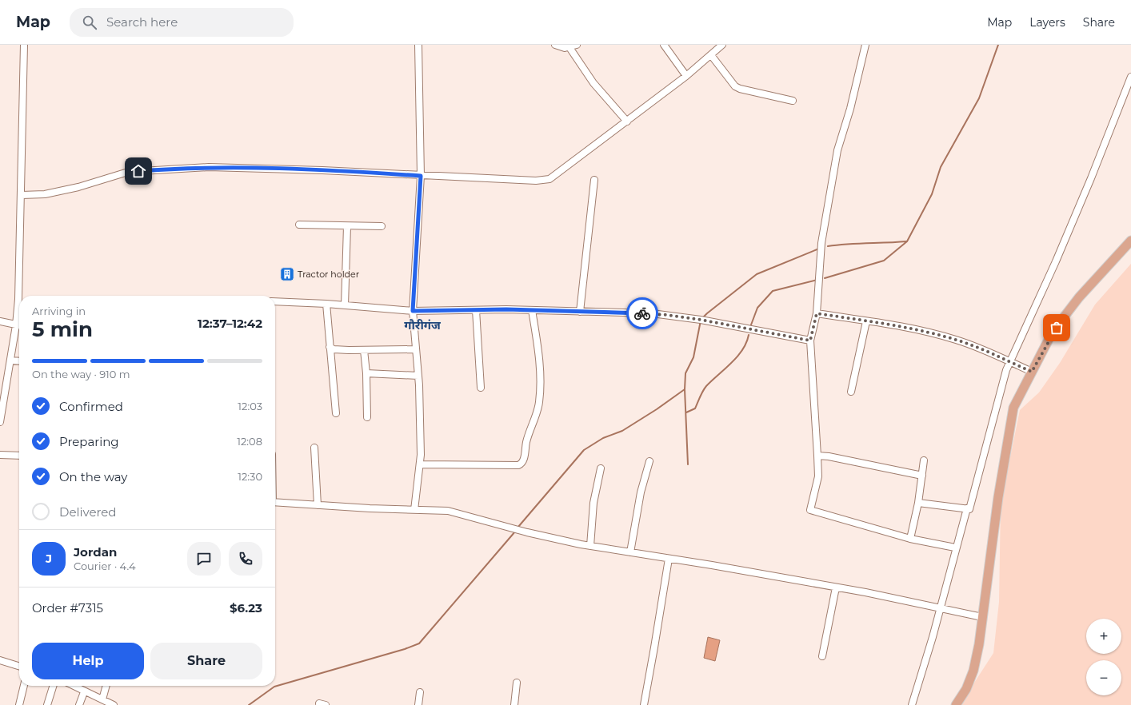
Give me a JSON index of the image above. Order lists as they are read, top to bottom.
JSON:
{
  "districts": ["गौरीगंज"],
  "places": {
    "building": ["Tractor holder"]
  },
  "page": {
    "header": "Map",
    "search": "Search here",
    "nav": ["Map", "Layers", "Share"],
    "heading": ["5 min", "Arriving in", "12:37–12:42"],
    "panel": [
      "Jordan",
      "Courier · 4.4",
      "Order #7315",
      "$6.23"
    ],
    "bar": "On the way · 910 m",
    "list": [
      ["Confirmed", "12:03"],
      ["Preparing", "12:08"],
      ["On the way", "12:30"],
      "Delivered"
    ],
    "round": "J",
    "map_buttons": ["+", "−"],
    "buttons": ["Help", "Share"]
  }
}
